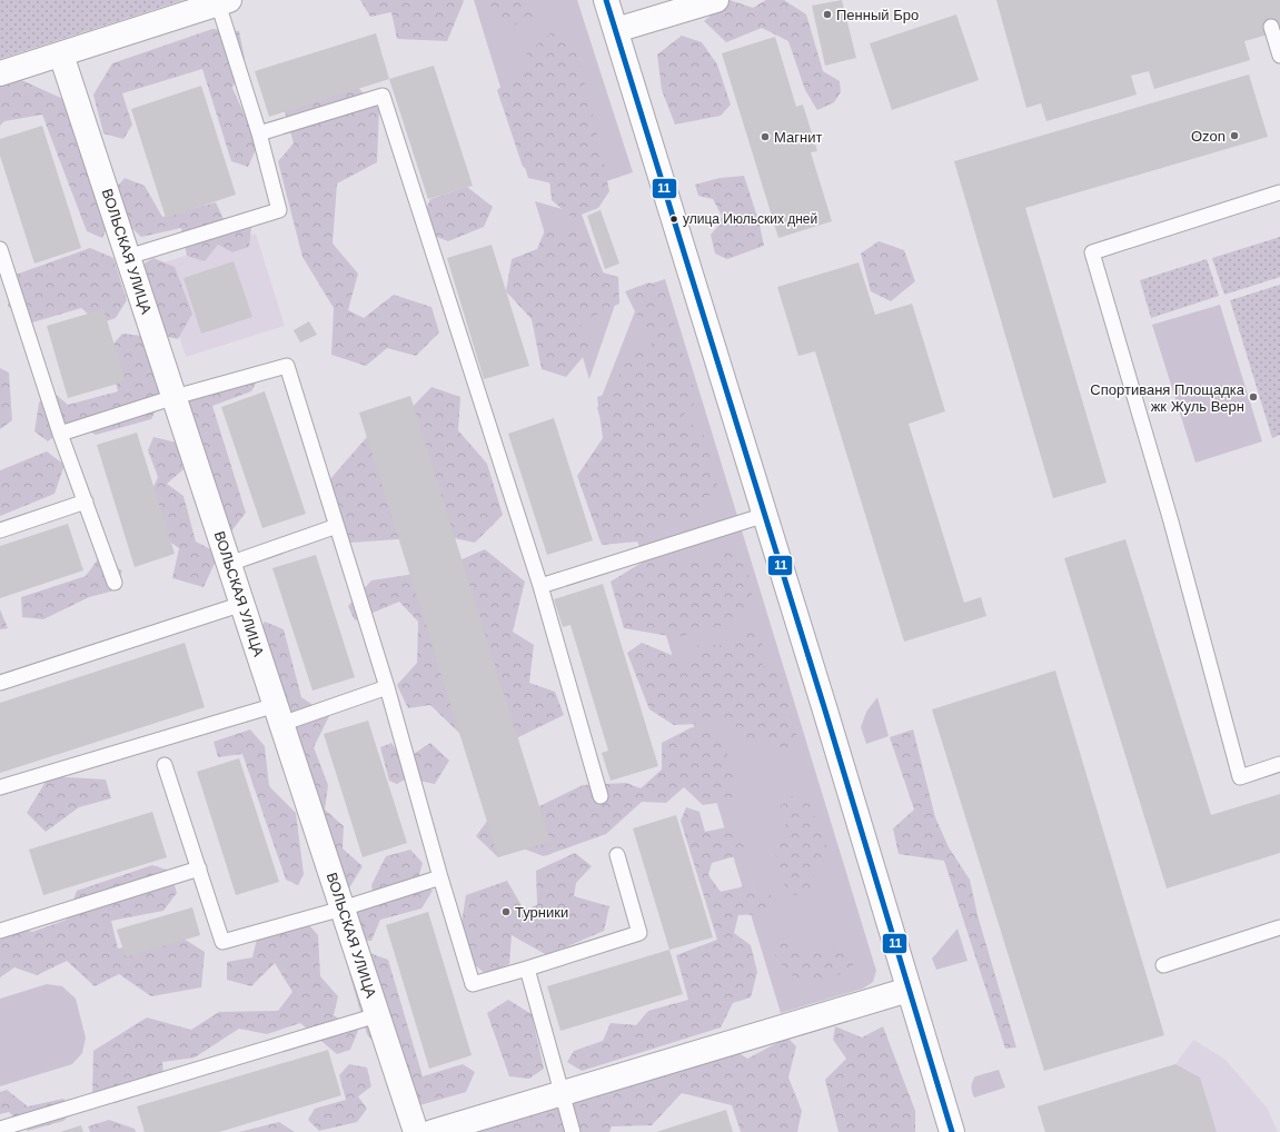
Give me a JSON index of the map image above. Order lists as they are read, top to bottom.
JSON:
{
  "streets": {
    "street": ["ВОЛЬСКАЯ УЛИЦА"]
  },
  "places": [
    "Пенный Бро",
    "Ozon",
    "Магнит",
    "улица Июльских дней",
    "Спортиваня Площадка жк Жуль Верн",
    "Турники"
  ],
  "lines": ["transit line 11"]
}
